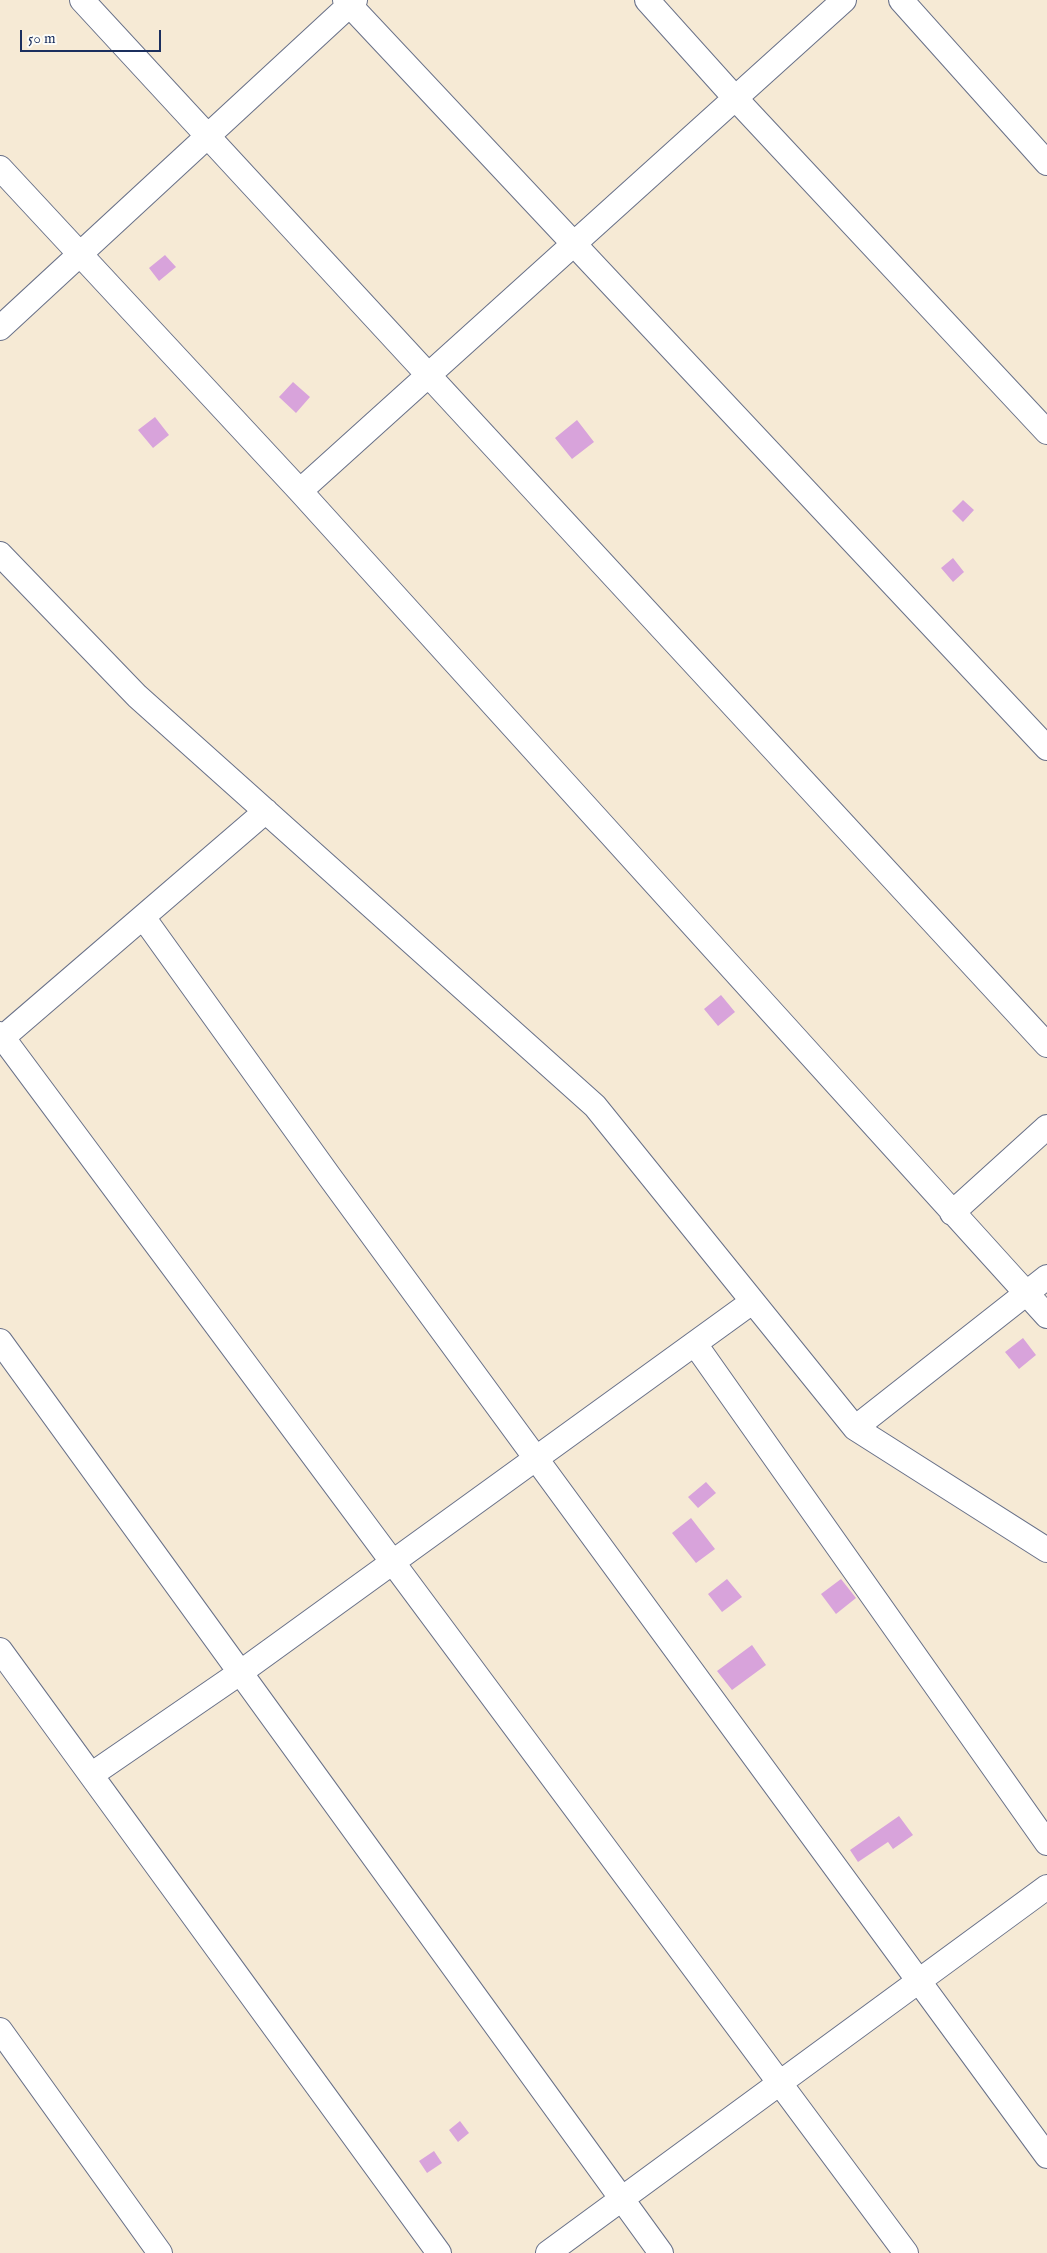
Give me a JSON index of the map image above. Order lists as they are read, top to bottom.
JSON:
{
  "scale_bar": "50 m"
}
